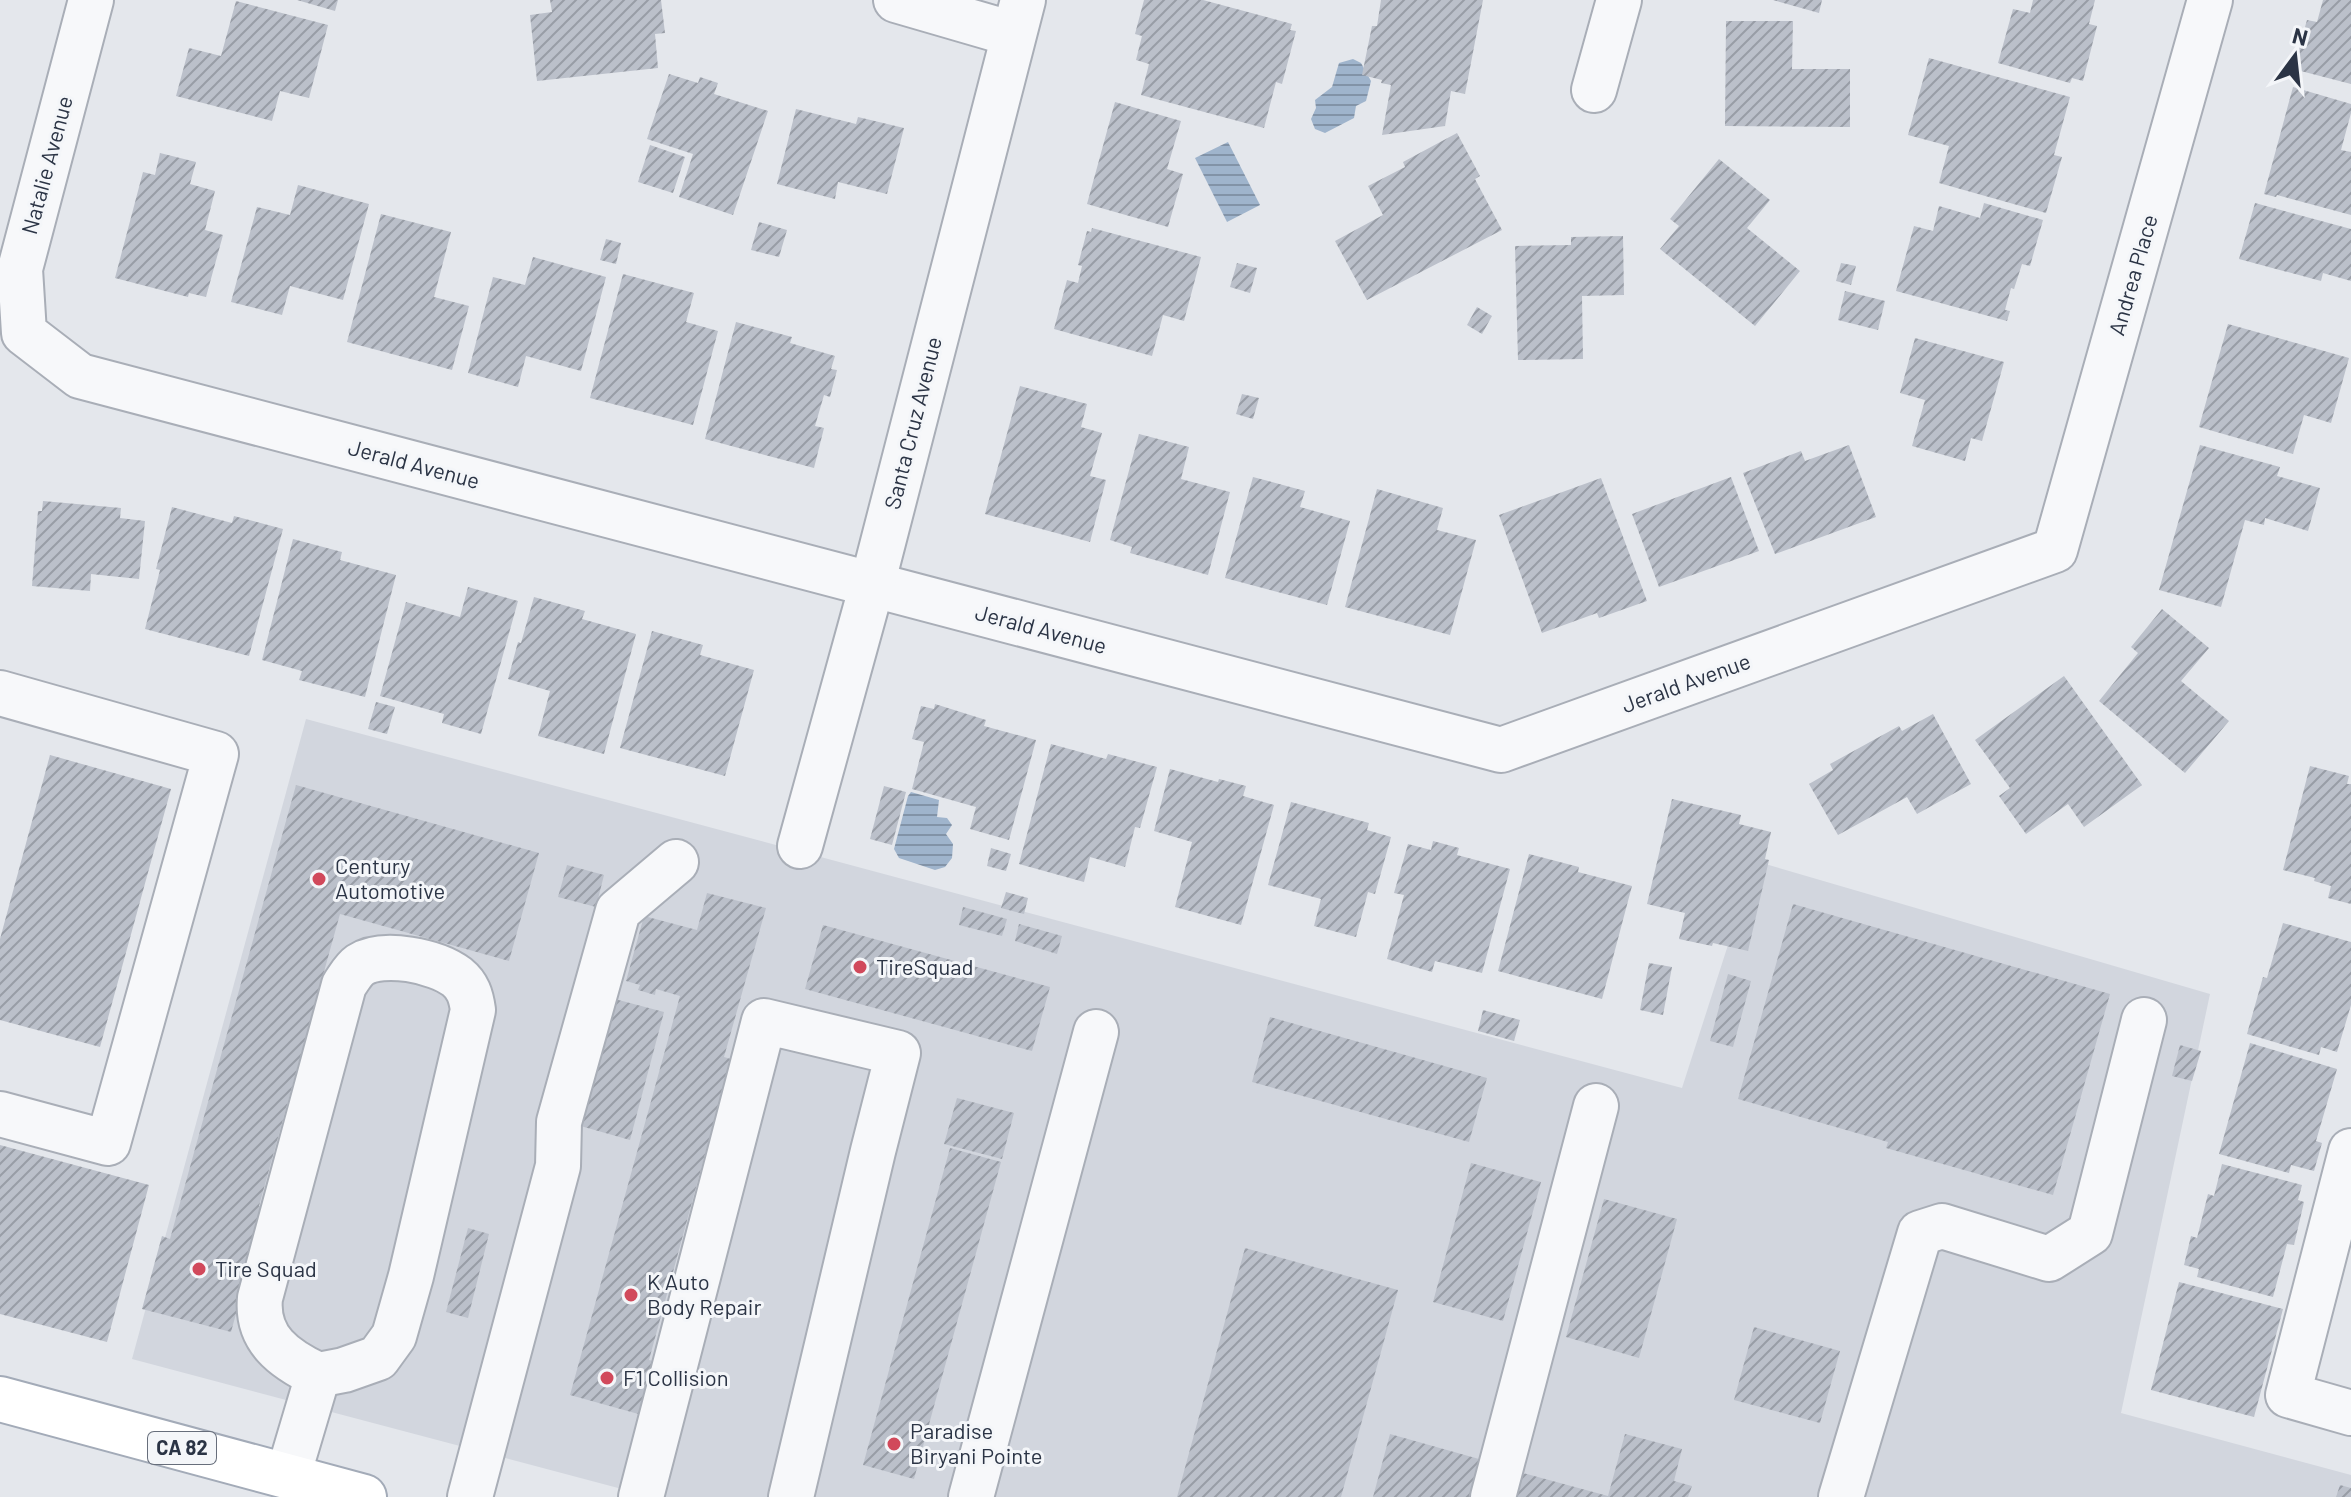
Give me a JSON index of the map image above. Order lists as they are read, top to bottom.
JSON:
{
  "streets": {
    "main road": ["CA 82"],
    "street": [
      "Natalie Avenue",
      "Andrea Place",
      "Santa Cruz Avenue",
      "Jerald Avenue"
    ]
  },
  "crossings": [
    ["Natalie Avenue", "Jerald Avenue"],
    ["Andrea Place", "Jerald Avenue"],
    ["Santa Cruz Avenue", "Jerald Avenue"]
  ],
  "places": [
    "Century Automotive",
    "TireSquad",
    "Tire Squad",
    "K Auto Body Repair",
    "F1 Collision",
    "Paradise Biryani Pointe"
  ],
  "north": "top"
}
